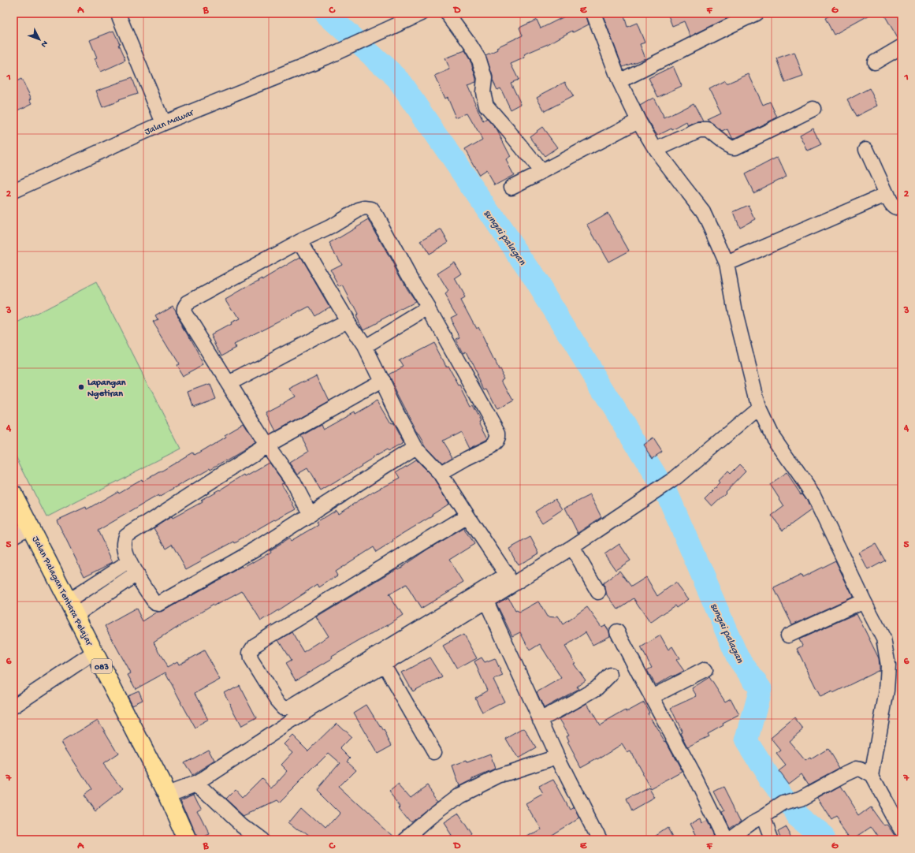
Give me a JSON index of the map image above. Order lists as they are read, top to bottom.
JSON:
{
  "streets": {
    "main road": ["Jalan Palagan Tentara Pelajar", "083"],
    "street": ["Jalan Mawar"]
  },
  "water": ["sungai palagan"],
  "places": ["Lapangan Ngetiran"],
  "north": "bottom right",
  "grid": {
    "columns": [
      "A",
      "B",
      "C",
      "D",
      "E",
      "F",
      "G"
    ],
    "rows": [
      "1",
      "2",
      "3",
      "4",
      "5",
      "6",
      "7"
    ]
  }
}
